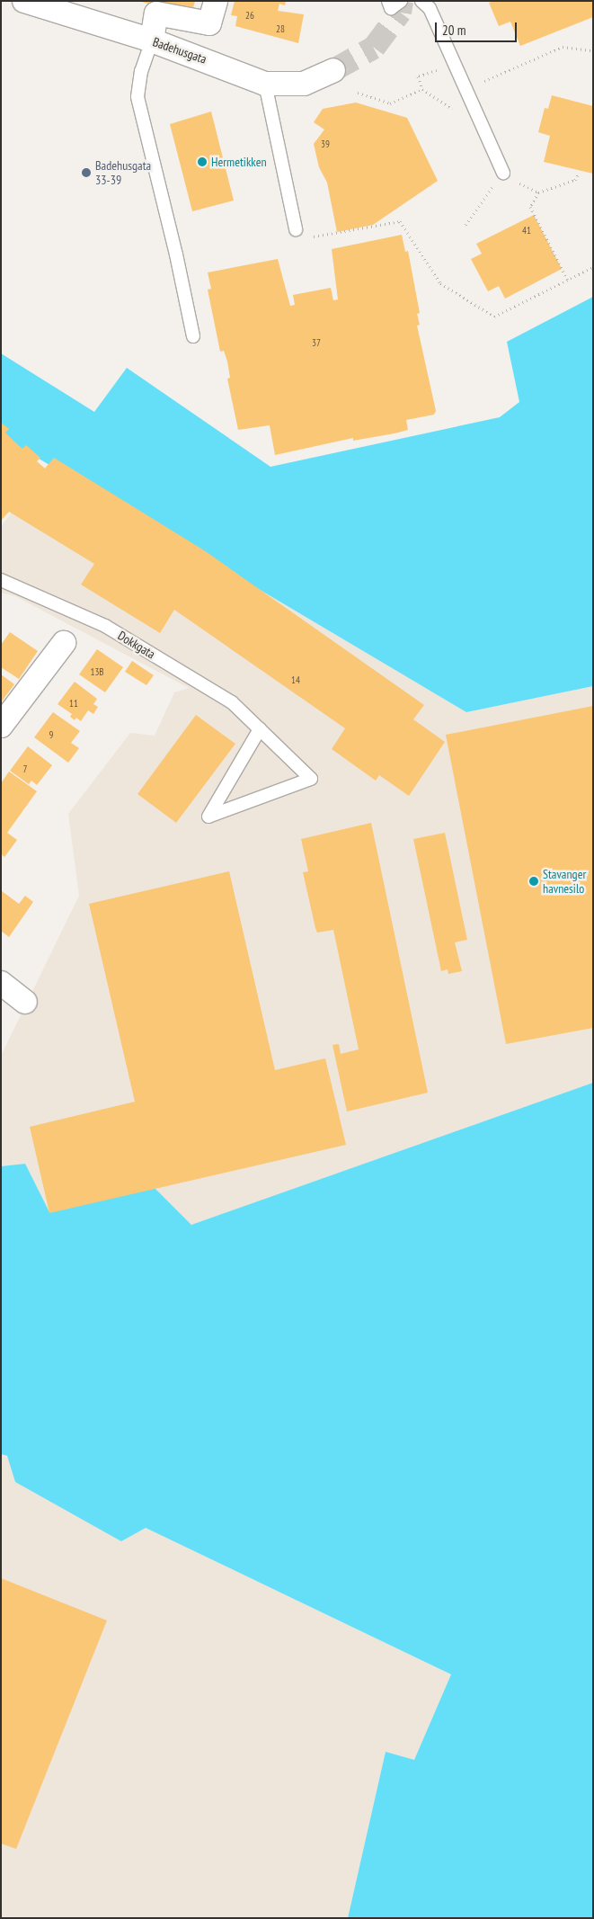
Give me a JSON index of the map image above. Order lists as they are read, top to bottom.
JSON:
{
  "streets": {
    "street": ["Badehusgata"],
    "lane": ["Dokkgata"]
  },
  "places": ["Hermetikken", "Badehusgata 33-39", "Stavanger havnesilo"],
  "house_numbers": [
    "26",
    "28",
    "39",
    "41",
    "37",
    "13B",
    "14",
    "11",
    "9",
    "7"
  ],
  "scale_bar": "20 m"
}
